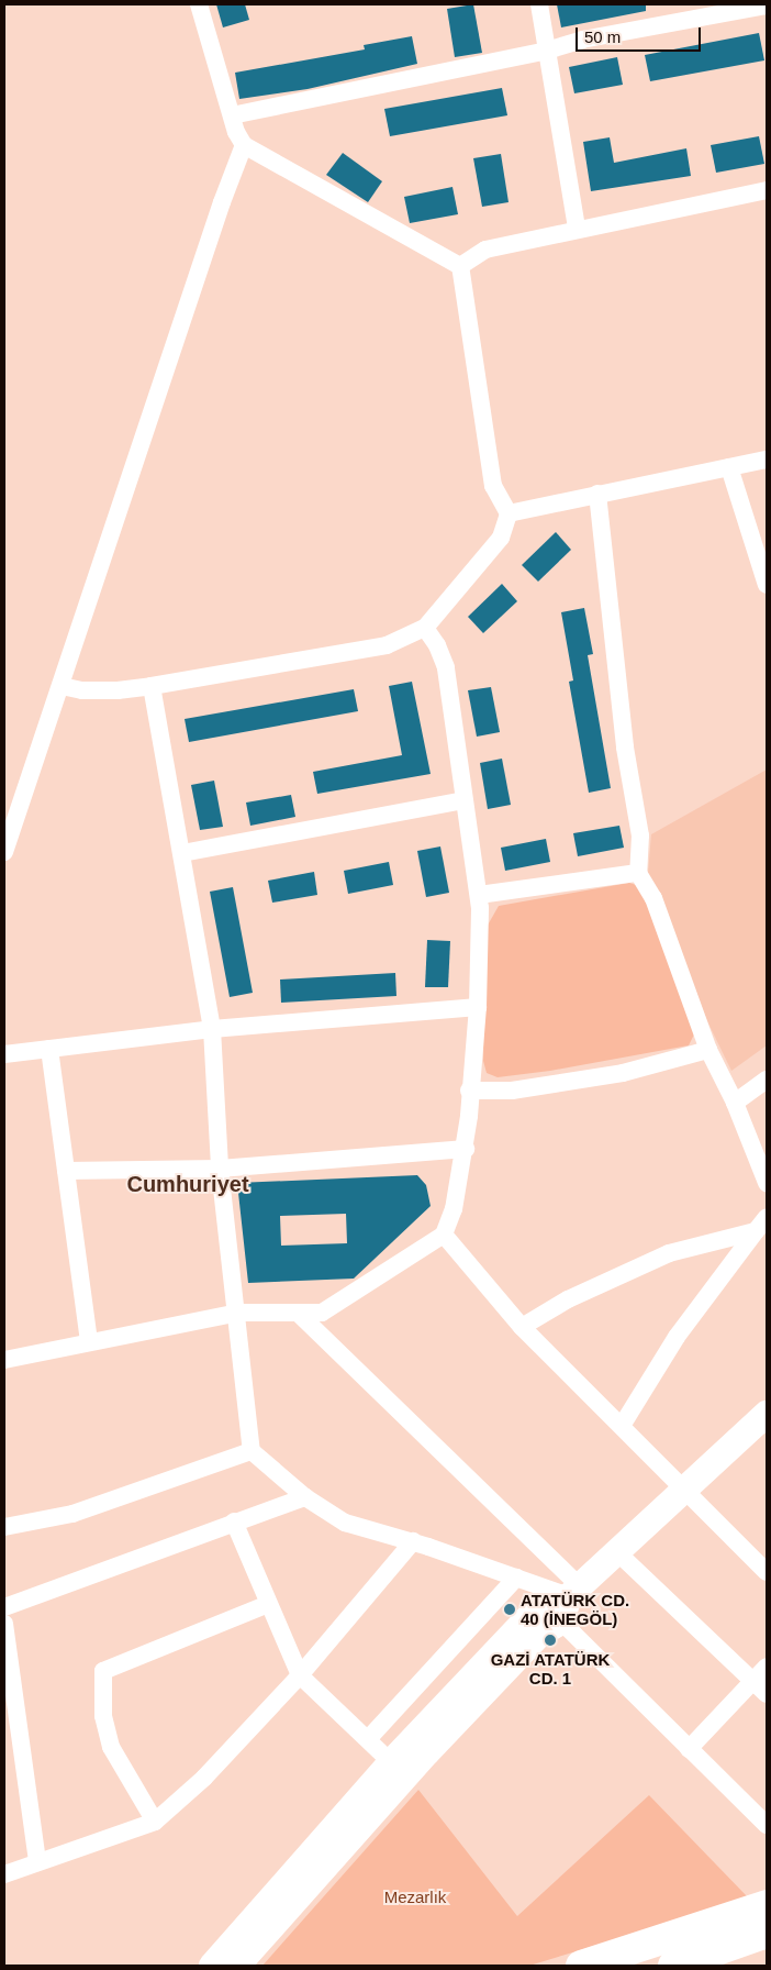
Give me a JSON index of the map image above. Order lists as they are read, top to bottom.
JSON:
{
  "districts": ["Cumhuriyet"],
  "parks": ["Mezarlık"],
  "places": ["ATATÜRK CD. 40 (İNEGÖL)", "GAZİ ATATÜRK CD. 1"],
  "scale_bar": "50 m"
}
